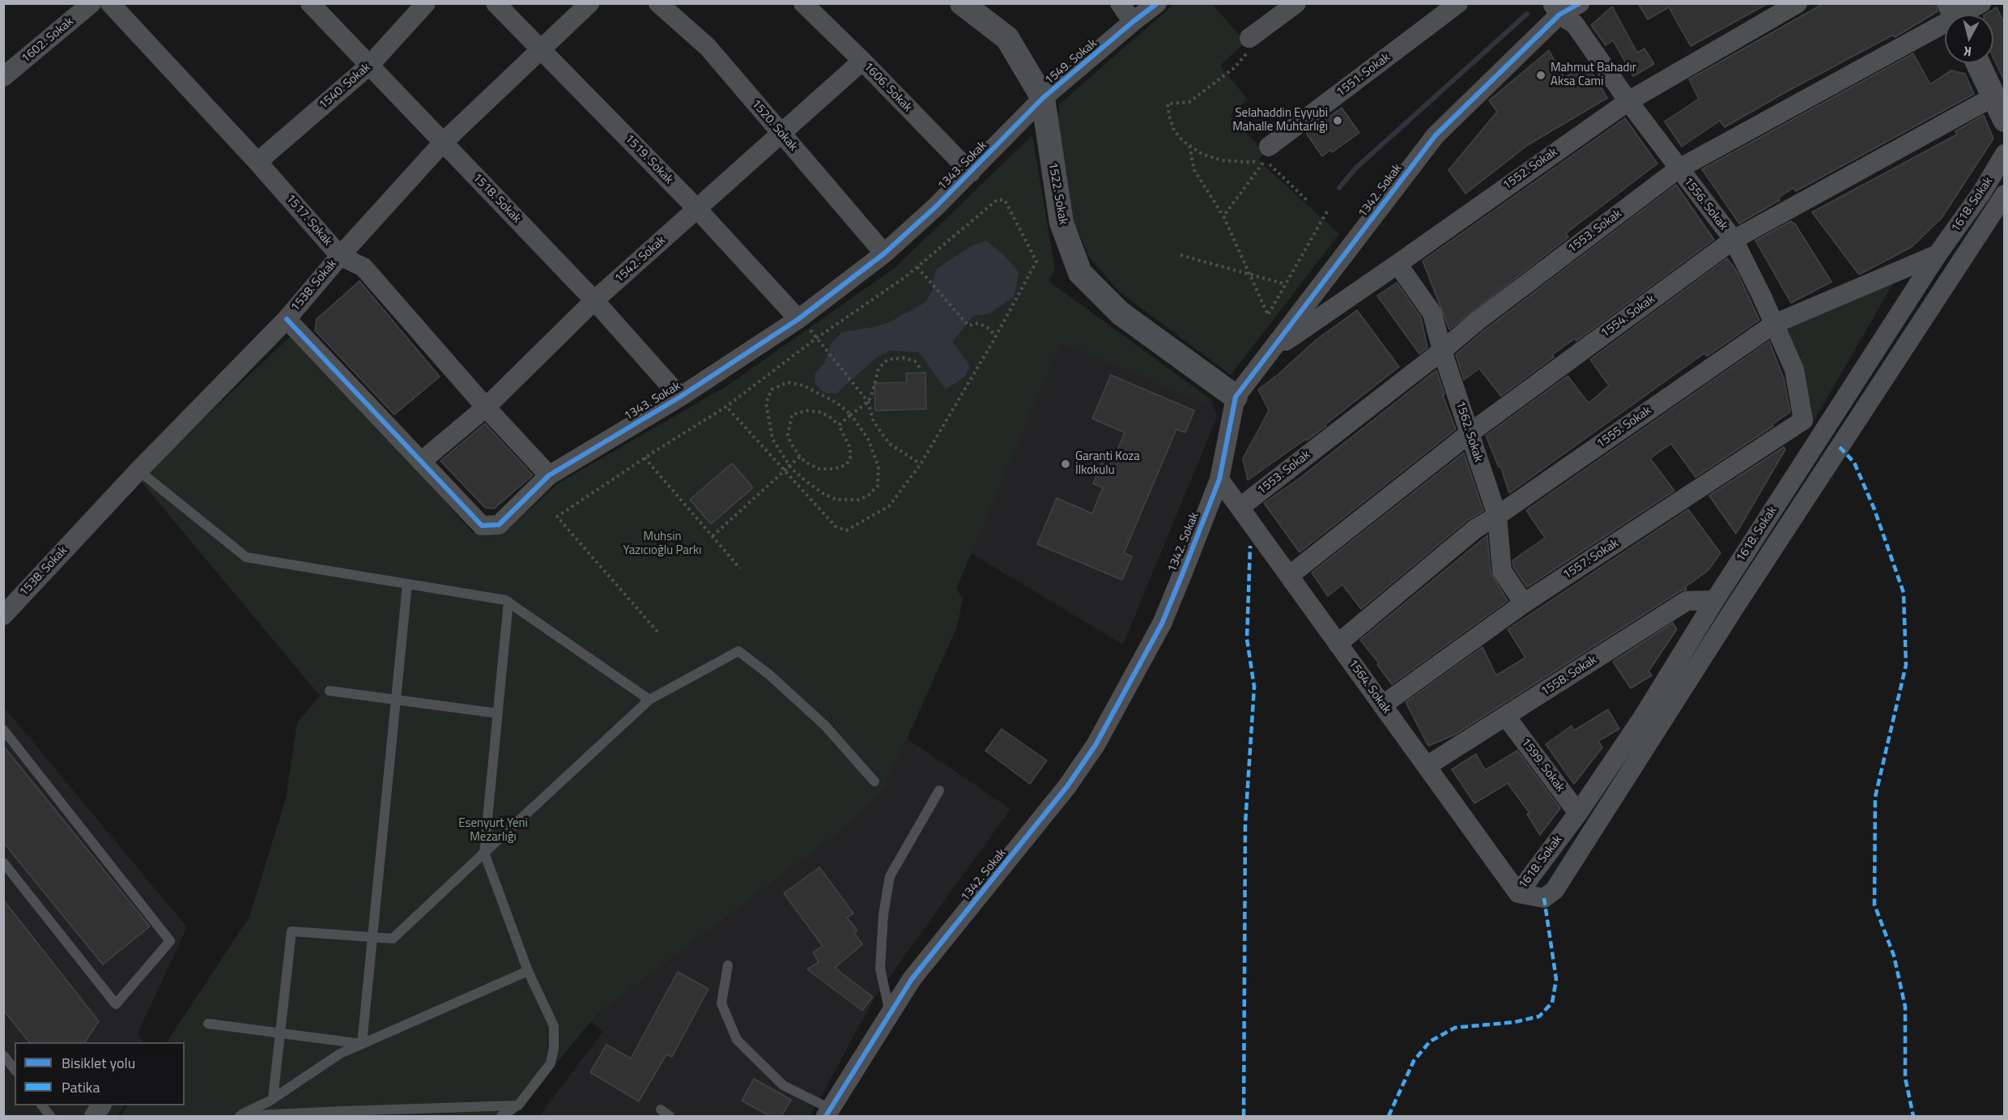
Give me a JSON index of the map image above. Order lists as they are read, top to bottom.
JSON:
{
  "streets": {
    "street": [
      "1602. Sokak",
      "1549. Sokak",
      "1551. Sokak",
      "1540. Sokak",
      "1606. Sokak",
      "1520. Sokak",
      "1519. Sokak",
      "1343. Sokak",
      "1552. Sokak",
      "1342. Sokak",
      "1522. Sokak",
      "1518. Sokak",
      "1556. Sokak",
      "1618. Sokak",
      "1517. Sokak",
      "1553. Sokak",
      "1542. Sokak",
      "1538. Sokak",
      "1554. Sokak",
      "1555. Sokak",
      "1562. Sokak",
      "1557. Sokak",
      "1558. Sokak",
      "1564. Sokak",
      "1599. Sokak"
    ]
  },
  "crossings": [
    ["1549. Sokak", "1343. Sokak"],
    ["1549. Sokak", "1522. Sokak"],
    ["1540. Sokak", "1518. Sokak"],
    ["1540. Sokak", "1517. Sokak"],
    ["1606. Sokak", "1343. Sokak"],
    ["1606. Sokak", "1542. Sokak"],
    ["1520. Sokak", "1343. Sokak"],
    ["1520. Sokak", "1542. Sokak"],
    ["1519. Sokak", "1343. Sokak"],
    ["1519. Sokak", "1542. Sokak"],
    ["1519. Sokak", "1538. Sokak"],
    ["1343. Sokak", "1522. Sokak"],
    ["1343. Sokak", "1518. Sokak"],
    ["1343. Sokak", "1517. Sokak"],
    ["1343. Sokak", "1542. Sokak"],
    ["1343. Sokak", "1538. Sokak"],
    ["1552. Sokak", "1342. Sokak"],
    ["1552. Sokak", "1556. Sokak"],
    ["1552. Sokak", "1562. Sokak"],
    ["1342. Sokak", "1522. Sokak"],
    ["1342. Sokak", "1556. Sokak"],
    ["1342. Sokak", "1564. Sokak"],
    ["1518. Sokak", "1542. Sokak"],
    ["1518. Sokak", "1538. Sokak"],
    ["1556. Sokak", "1553. Sokak"],
    ["1556. Sokak", "1554. Sokak"],
    ["1556. Sokak", "1555. Sokak"],
    ["1556. Sokak", "1557. Sokak"],
    ["1618. Sokak", "1555. Sokak"],
    ["1618. Sokak", "1558. Sokak"],
    ["1618. Sokak", "1564. Sokak"],
    ["1618. Sokak", "1599. Sokak"],
    ["1517. Sokak", "1542. Sokak"],
    ["1517. Sokak", "1538. Sokak"],
    ["1553. Sokak", "1562. Sokak"],
    ["1553. Sokak", "1564. Sokak"],
    ["1554. Sokak", "1562. Sokak"],
    ["1554. Sokak", "1564. Sokak"],
    ["1555. Sokak", "1562. Sokak"],
    ["1555. Sokak", "1564. Sokak"],
    ["1562. Sokak", "1557. Sokak"],
    ["1557. Sokak", "1564. Sokak"],
    ["1558. Sokak", "1564. Sokak"],
    ["1558. Sokak", "1599. Sokak"]
  ],
  "parks": ["Muhsin Yazıcıoğlu Parkı", "Esenyurt Yeni Mezarlığı"],
  "places": ["Mahmut Bahadır Aksa Cami", "Selahaddin Eyyubi Mahalle Muhtarlığı", "Garanti Koza İlkokulu"],
  "legend": ["Bisiklet yolu", "Patika"],
  "north": "bottom"
}
